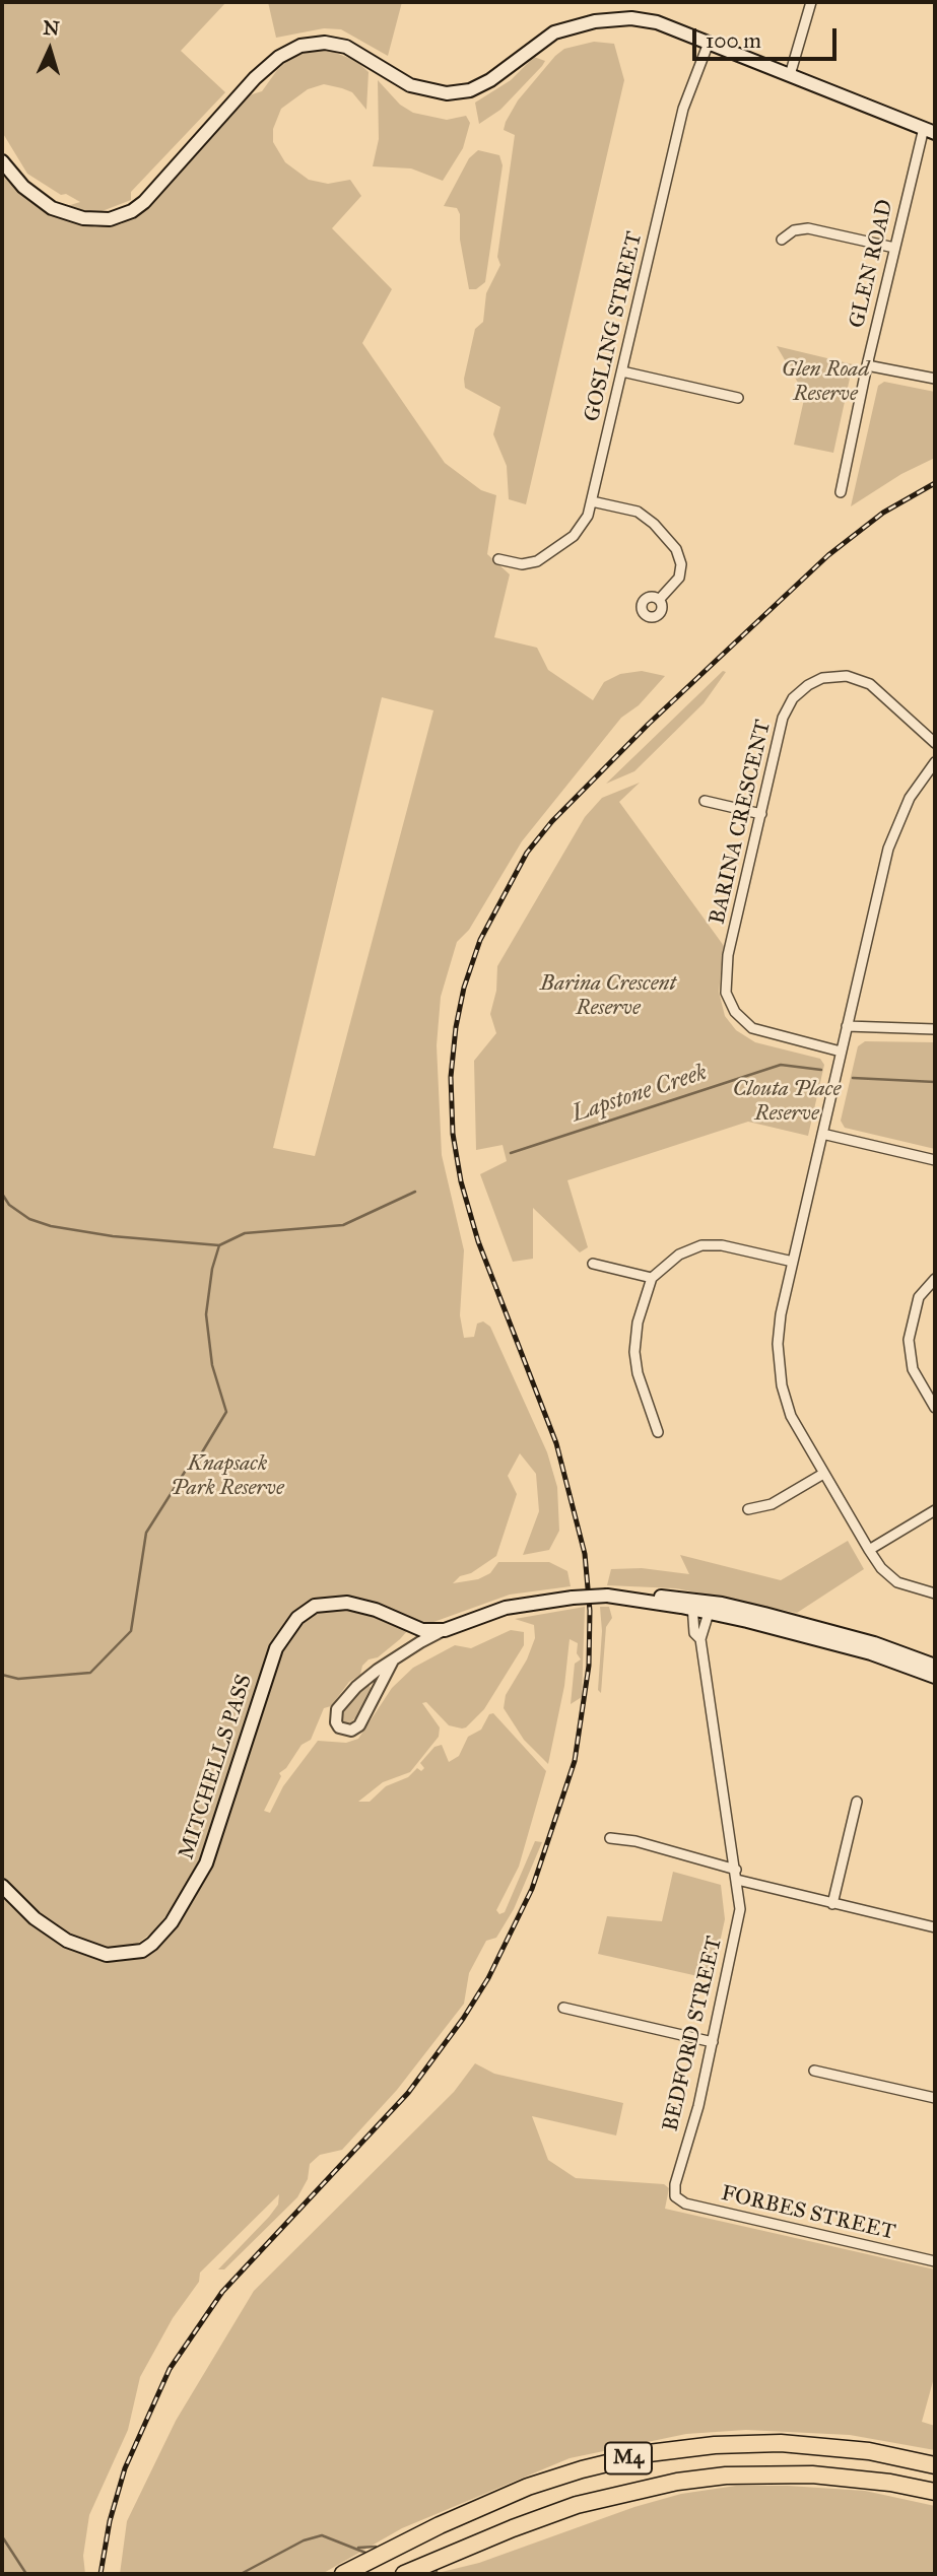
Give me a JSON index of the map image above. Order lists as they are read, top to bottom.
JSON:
{
  "streets": {
    "highway": ["M4"],
    "main road": ["MITCHELLS PASS"],
    "street": [
      "GLEN ROAD",
      "GOSLING STREET",
      "BARINA CRESCENT",
      "BEDFORD STREET",
      "FORBES STREET"
    ]
  },
  "crossings": [
    ["BEDFORD STREET", "FORBES STREET"]
  ],
  "water": ["Lapstone Creek"],
  "parks": [
    "Glen Road Reserve",
    "Barina Crescent Reserve",
    "Clouta Place Reserve",
    "Knapsack Park Reserve"
  ],
  "scale_bar": "100 m",
  "north": "top"
}
